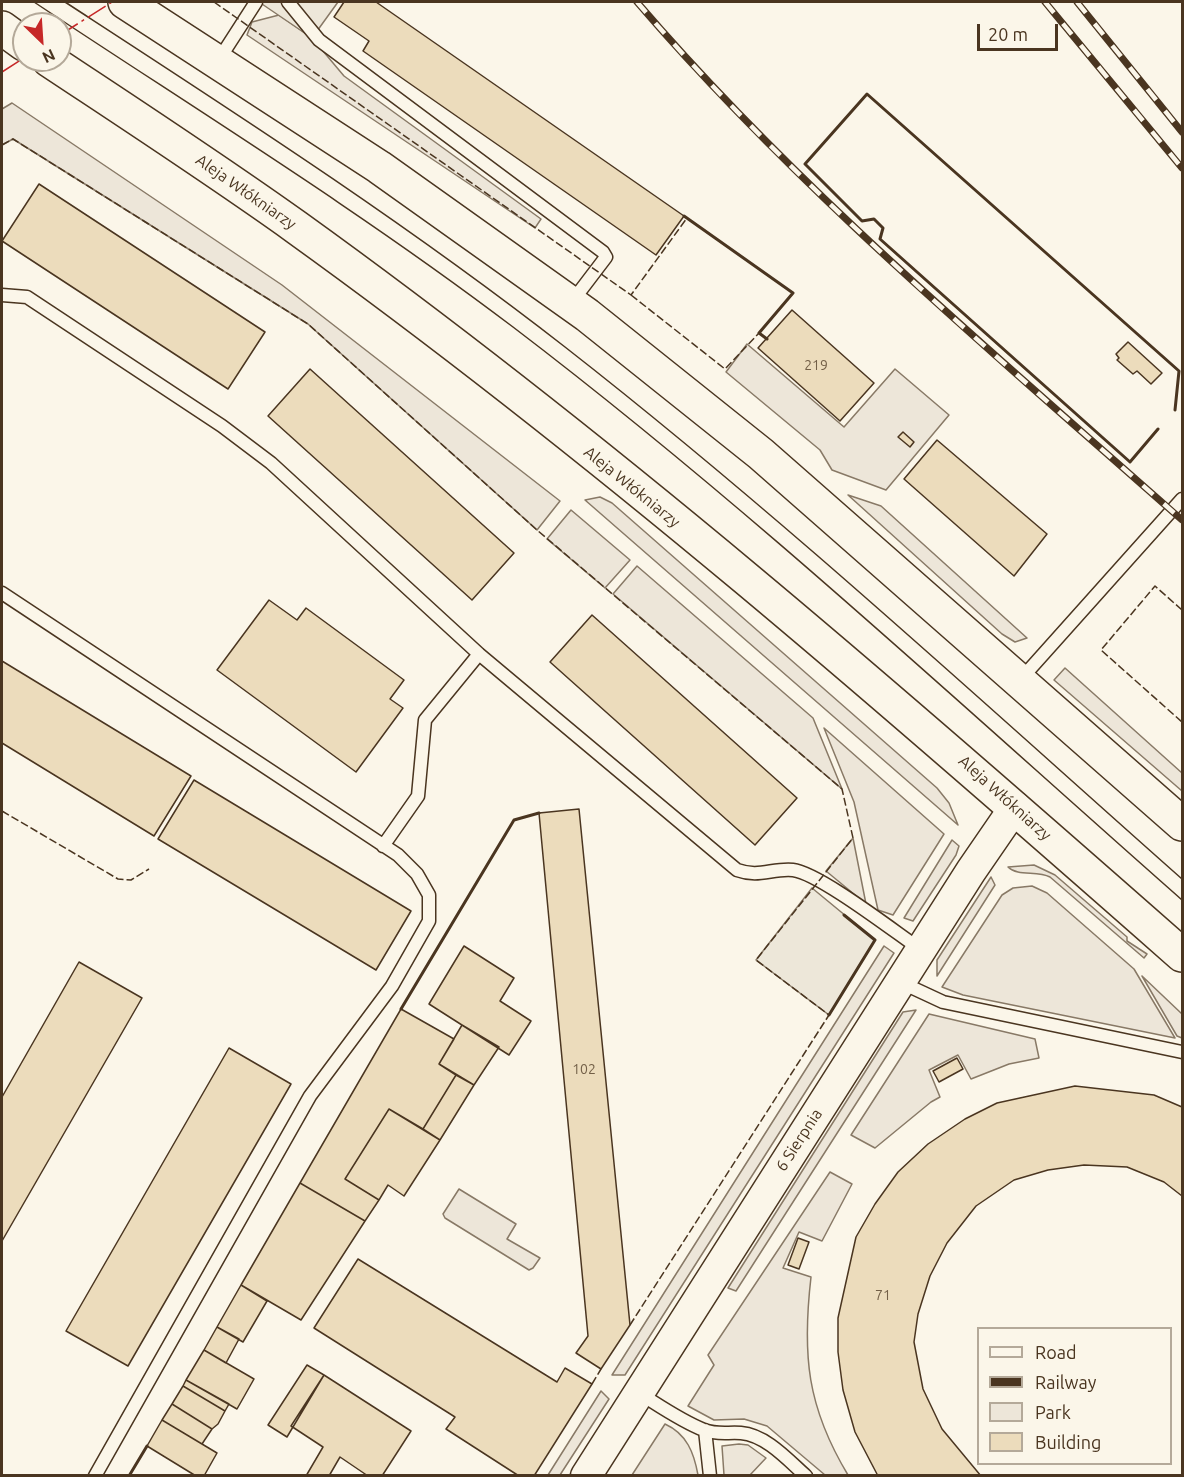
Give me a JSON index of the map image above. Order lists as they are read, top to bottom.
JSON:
{
  "streets": {
    "main road": ["Aleja Włókniarzy"],
    "street": ["6 Sierpnia"]
  },
  "crossings": [
    ["Aleja Włókniarzy", "6 Sierpnia"]
  ],
  "house_numbers": ["219", "102", "71"],
  "legend": [
    "Road",
    "Railway",
    "Park",
    "Building"
  ],
  "scale_bar": "20 m",
  "north": "bottom right"
}
